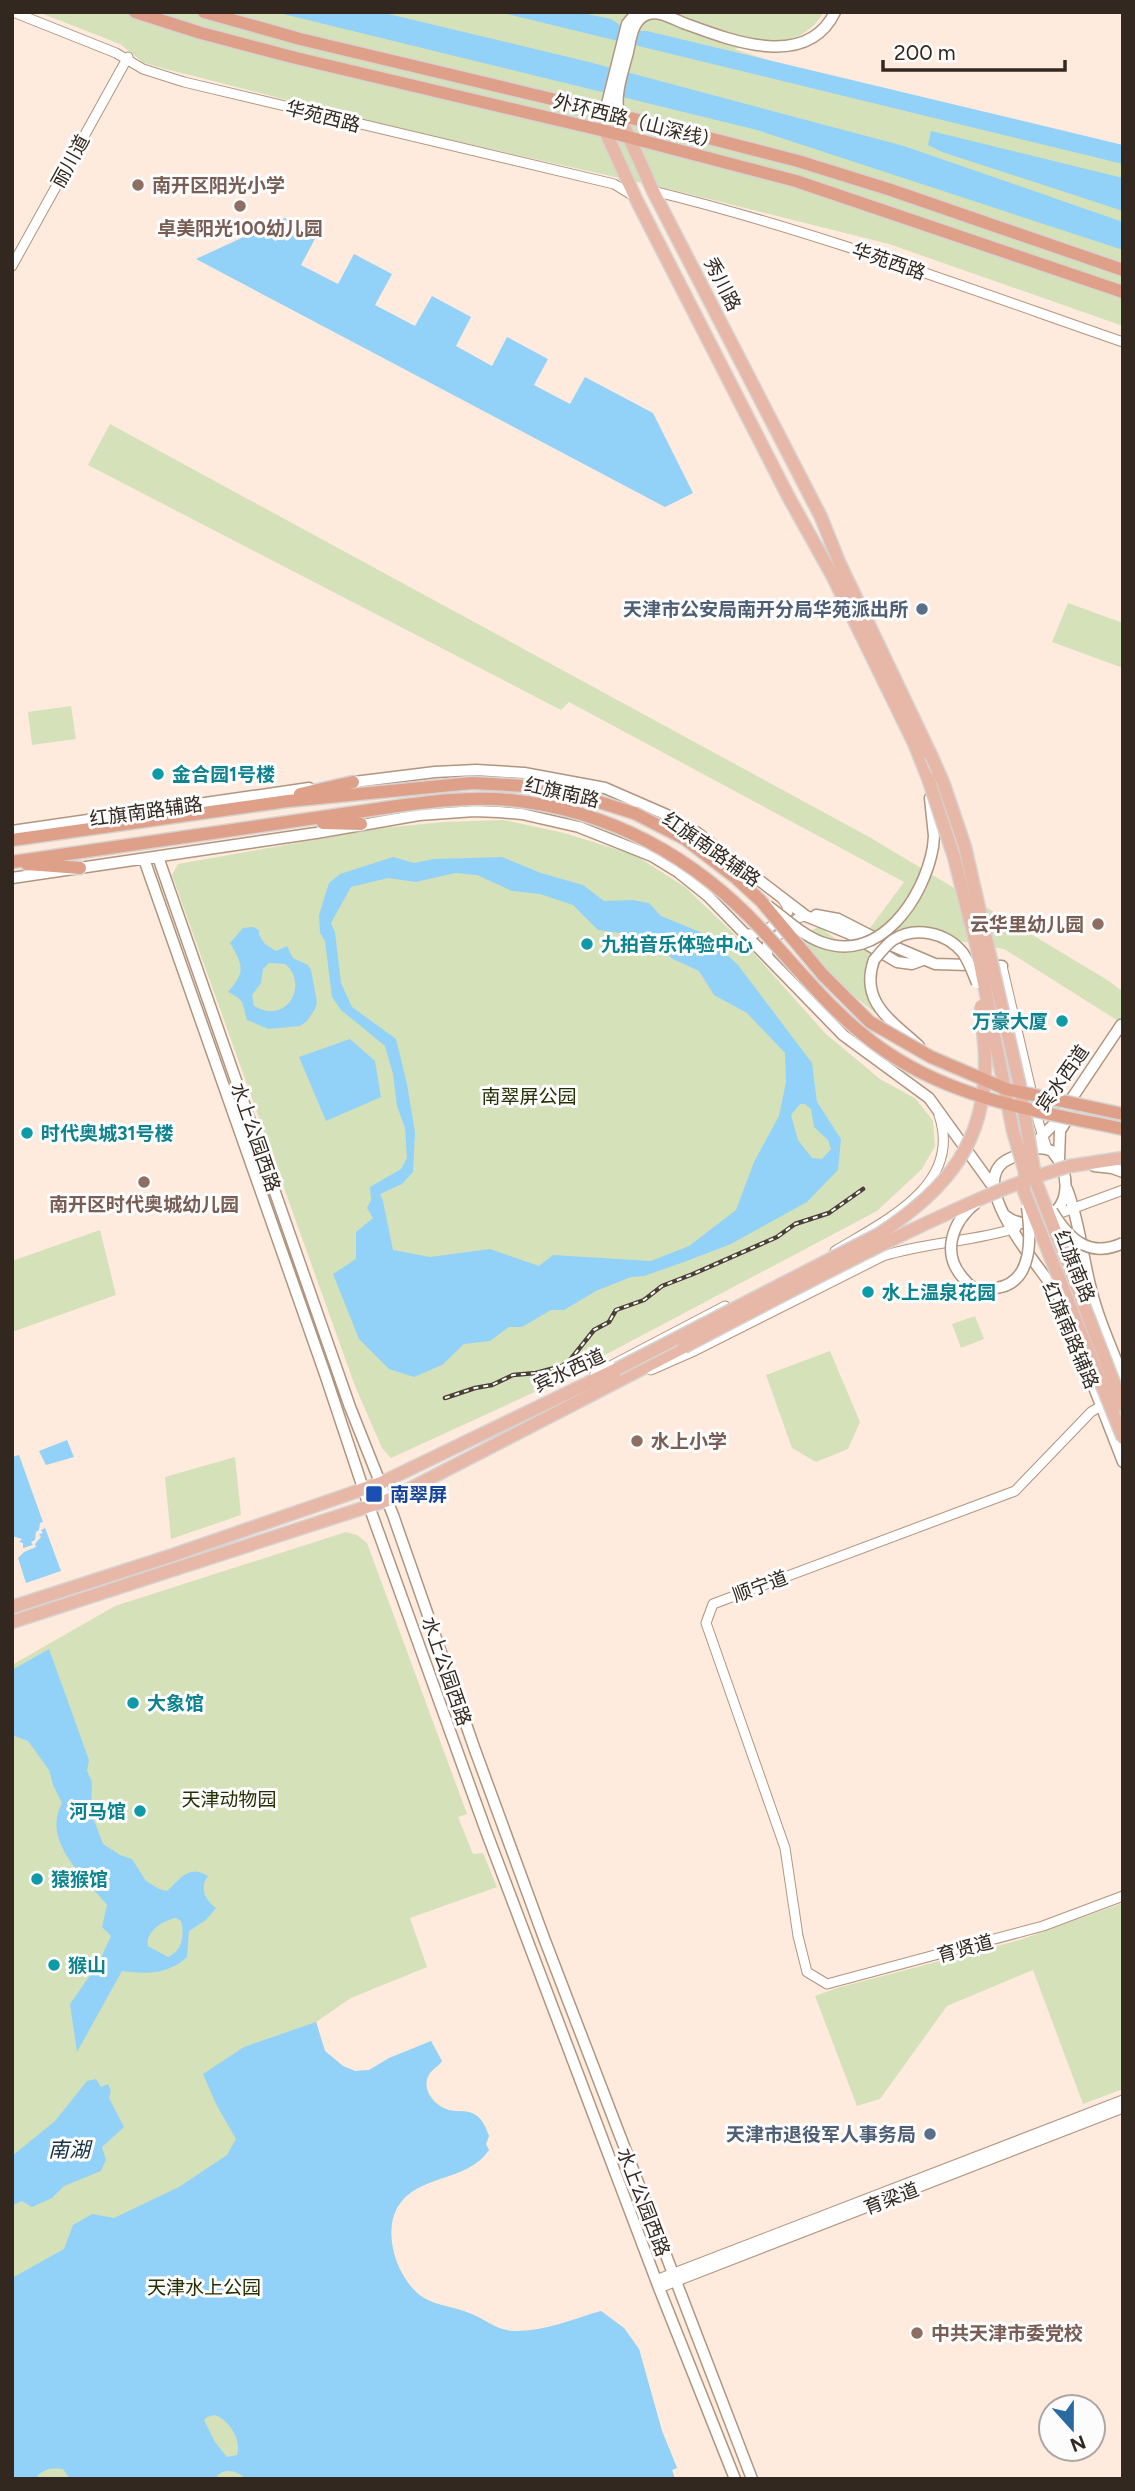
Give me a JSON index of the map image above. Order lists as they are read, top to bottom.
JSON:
{
  "streets": {
    "highway": ["外环西路（山深线）", "红旗南路"],
    "main road": [
      "秀川路",
      "红旗南路辅路",
      "宾水西道",
      "水上公园西路"
    ],
    "street": [
      "华苑西路",
      "丽川道",
      "顺宁道",
      "育贤道",
      "育梁道"
    ]
  },
  "crossings": [
    ["华苑西路", "丽川道"],
    ["华苑西路", "秀川路"],
    ["外环西路（山深线）", "秀川路"],
    ["秀川路", "红旗南路"],
    ["红旗南路辅路", "宾水西道"],
    ["红旗南路辅路", "水上公园西路"],
    ["红旗南路辅路", "顺宁道"],
    ["宾水西道", "水上公园西路"],
    ["水上公园西路", "育梁道"],
    ["顺宁道", "育贤道"]
  ],
  "water": ["南湖"],
  "parks": ["南翠屏公园", "天津动物园", "天津水上公园"],
  "places": {
    "other": [
      "南开区阳光小学",
      "卓美阳光100幼儿园",
      "天津市公安局南开分局华苑派出所",
      "金合园1号楼",
      "云华里幼儿园",
      "九拍音乐体验中心",
      "万豪大厦",
      "时代奥城31号楼",
      "南开区时代奥城幼儿园",
      "水上温泉花园",
      "水上小学",
      "大象馆",
      "河马馆",
      "猿猴馆",
      "猴山",
      "天津市退役军人事务局",
      "中共天津市委党校"
    ],
    "transit": ["南翠屏"]
  },
  "scale_bar": "200 m",
  "north": "bottom"
}
